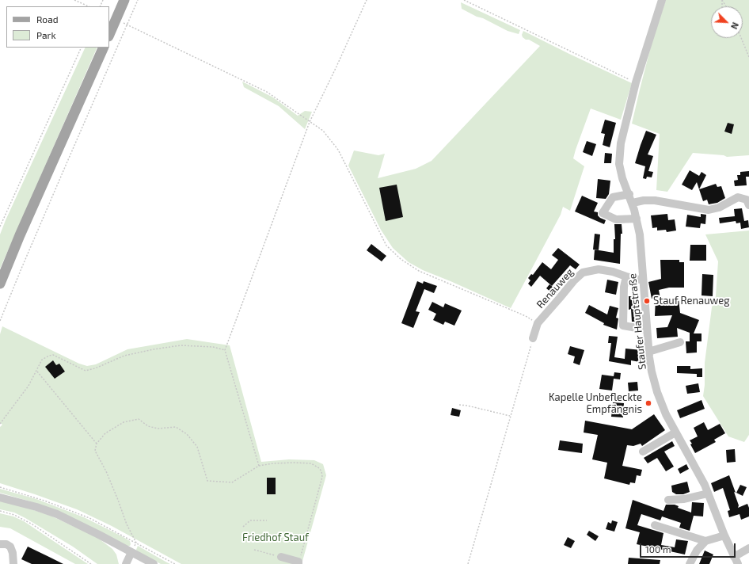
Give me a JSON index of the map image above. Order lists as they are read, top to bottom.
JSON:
{
  "streets": {
    "street": ["Renauweg", "Staufer Hauptstraße"]
  },
  "crossings": [
    ["Renauweg", "Staufer Hauptstraße"]
  ],
  "parks": ["Friedhof Stauf"],
  "places": ["Stauf Renauweg", "Kapelle Unbefleckte Empfängnis"],
  "legend": ["Road", "Park"],
  "scale_bar": "100 m",
  "north": "bottom right"
}
